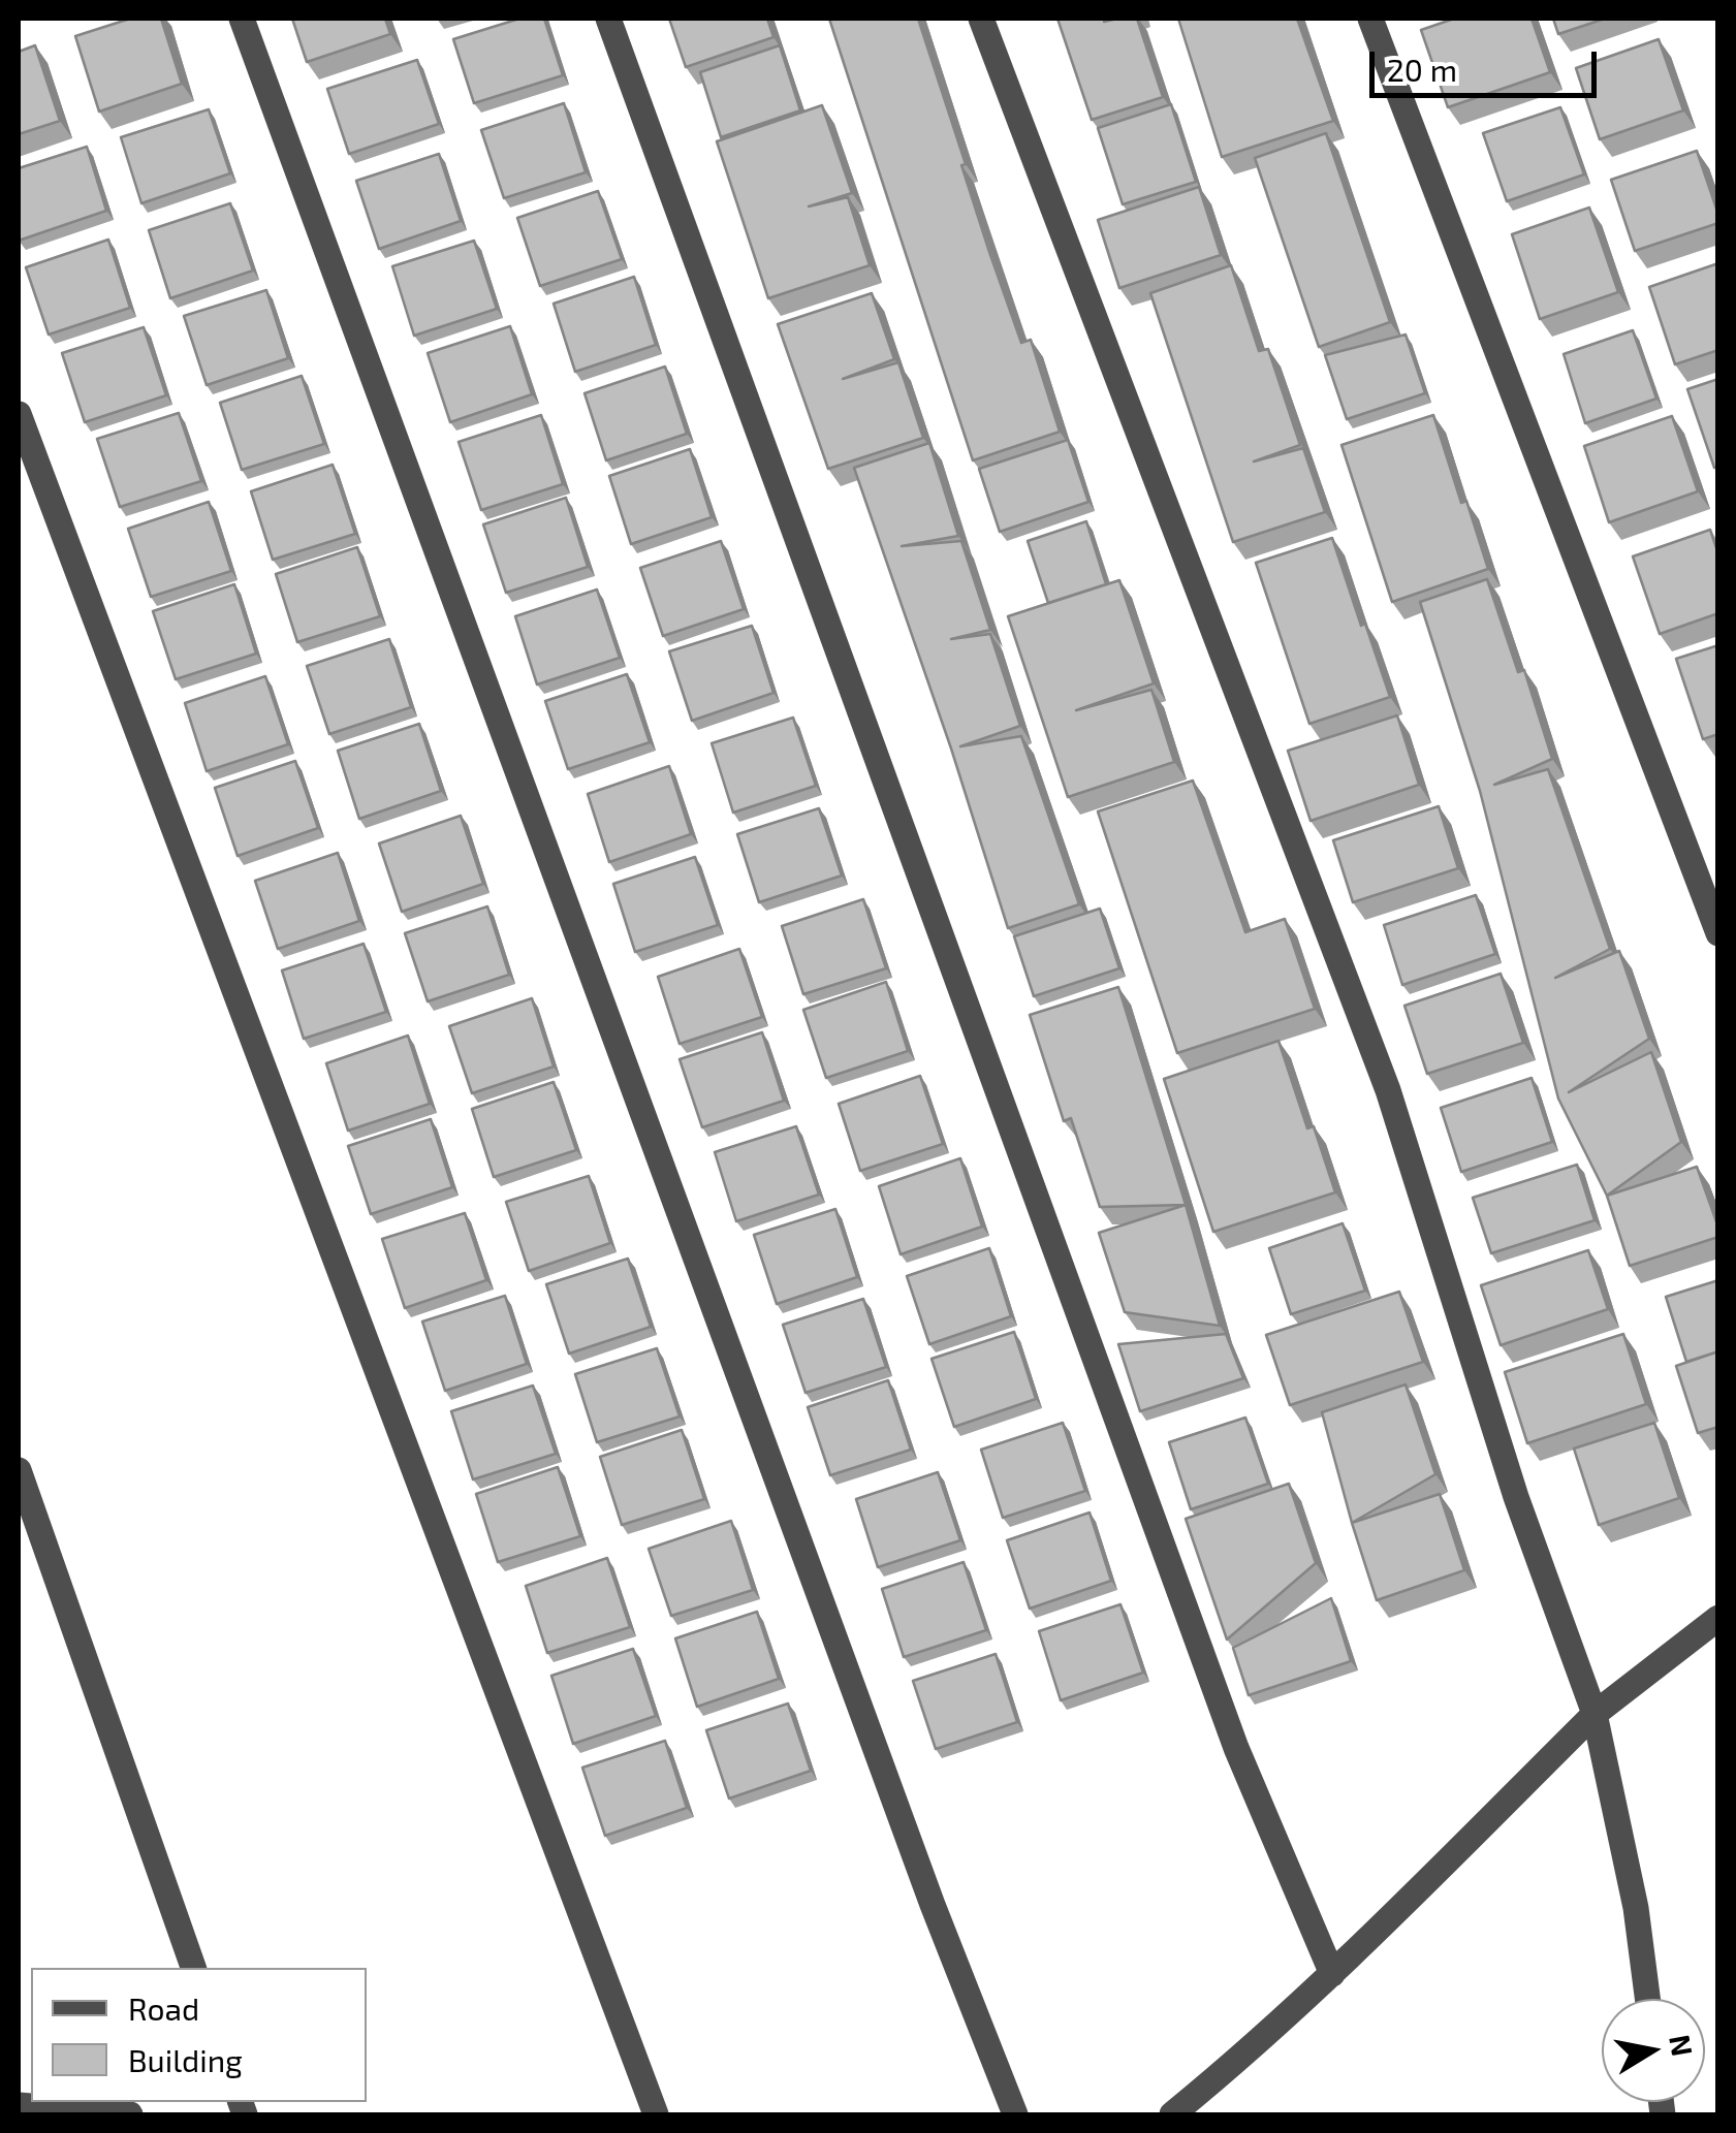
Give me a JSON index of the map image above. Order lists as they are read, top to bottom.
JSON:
{
  "legend": ["Road", "Building"],
  "scale_bar": "20 m",
  "north": "right"
}
